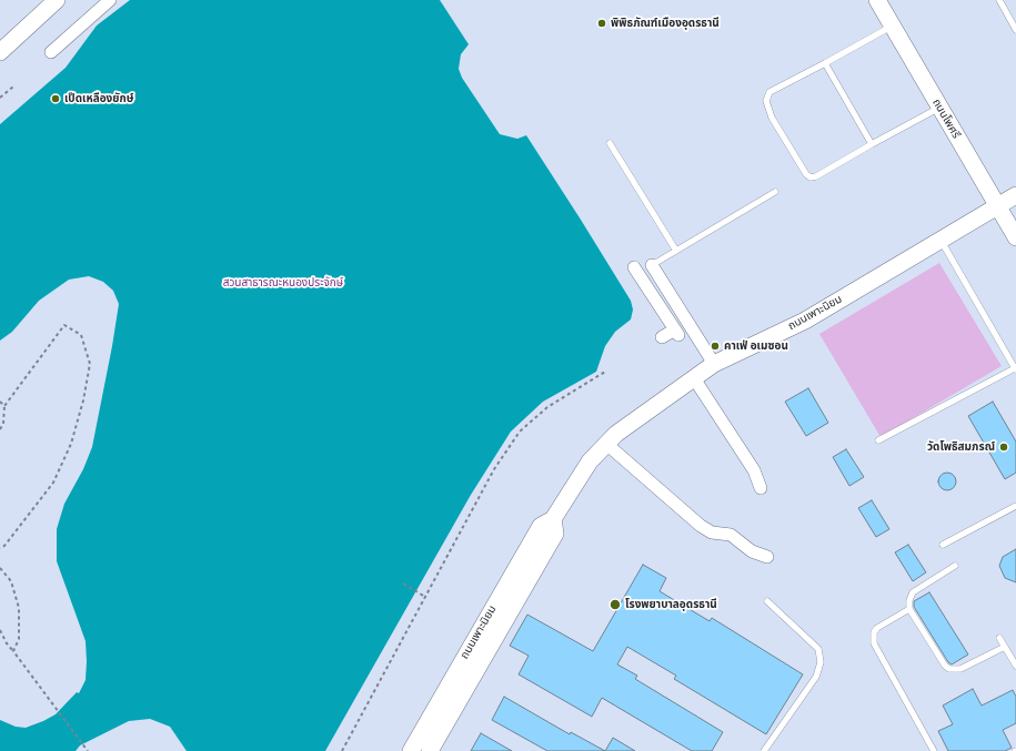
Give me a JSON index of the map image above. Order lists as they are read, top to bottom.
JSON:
{
  "streets": {
    "street": ["ถนนโพศรี", "ถนนเพาะนิยม"]
  },
  "crossings": [
    ["ถนนโพศรี", "ถนนเพาะนิยม"]
  ],
  "parks": ["สวนสาธารณะหนองประจักษ์"],
  "places": [
    "พิพิธภัณฑ์เมืองอุดรธานี",
    "เป็ดเหลืองยักษ์",
    "คาเฟ่ อเมซอน",
    "วัดโพธิสมภรณ์",
    "โรงพยาบาลอุดรธานี"
  ]
}
